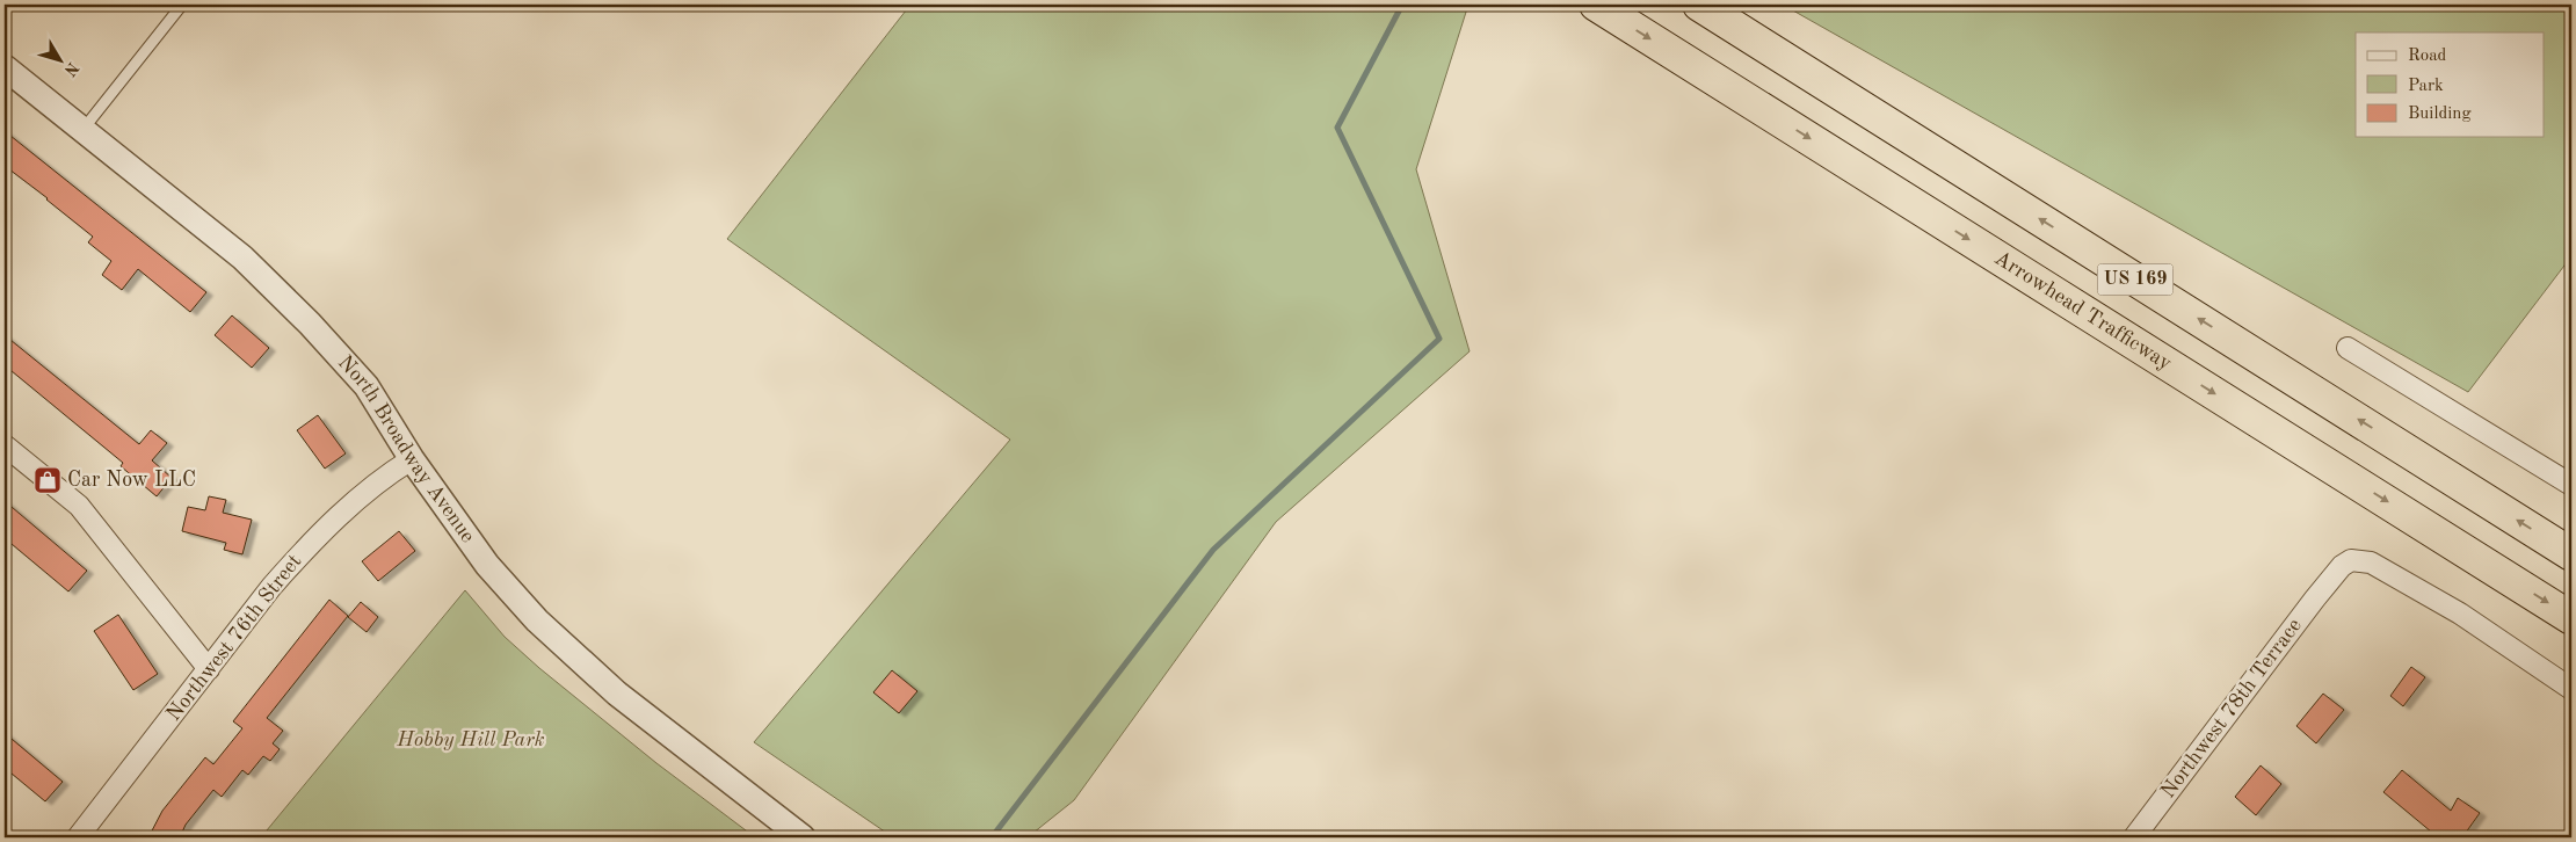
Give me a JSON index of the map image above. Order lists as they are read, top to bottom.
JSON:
{
  "streets": {
    "highway": ["US 169", "Arrowhead Trafficway"],
    "street": ["North Broadway Avenue", "Northwest 76th Street", "Northwest 78th Terrace"]
  },
  "crossings": [
    ["North Broadway Avenue", "Northwest 76th Street"]
  ],
  "parks": ["Hobby Hill Park"],
  "places": {
    "shop": ["Car Now LLC"]
  },
  "legend": ["Road", "Park", "Building"],
  "north": "bottom right"
}
